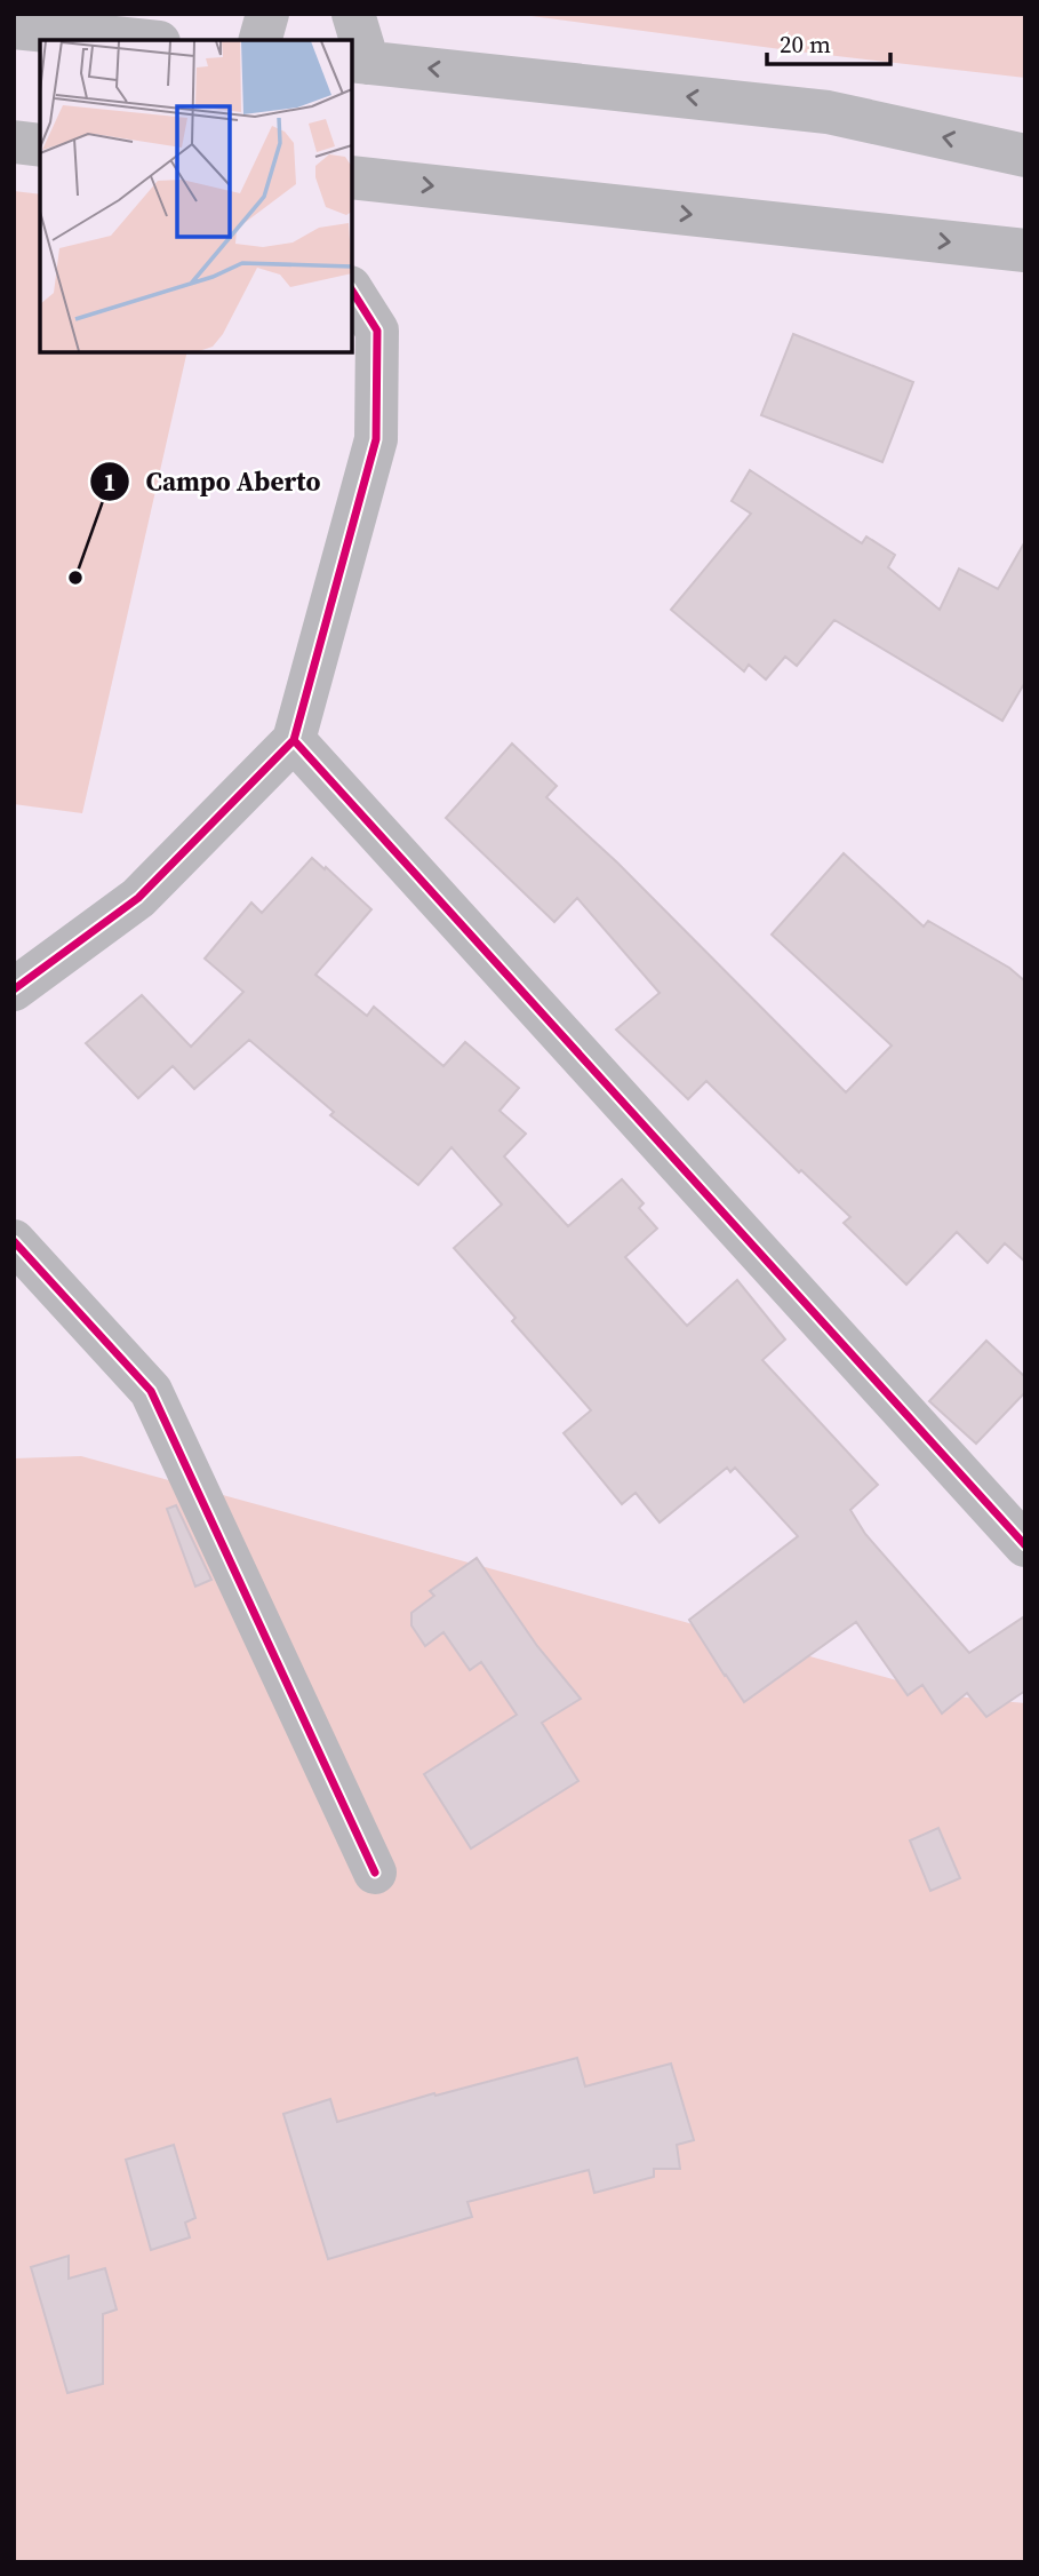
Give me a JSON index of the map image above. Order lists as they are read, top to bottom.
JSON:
{
  "places": ["Campo Aberto"],
  "scale_bar": "20 m"
}
